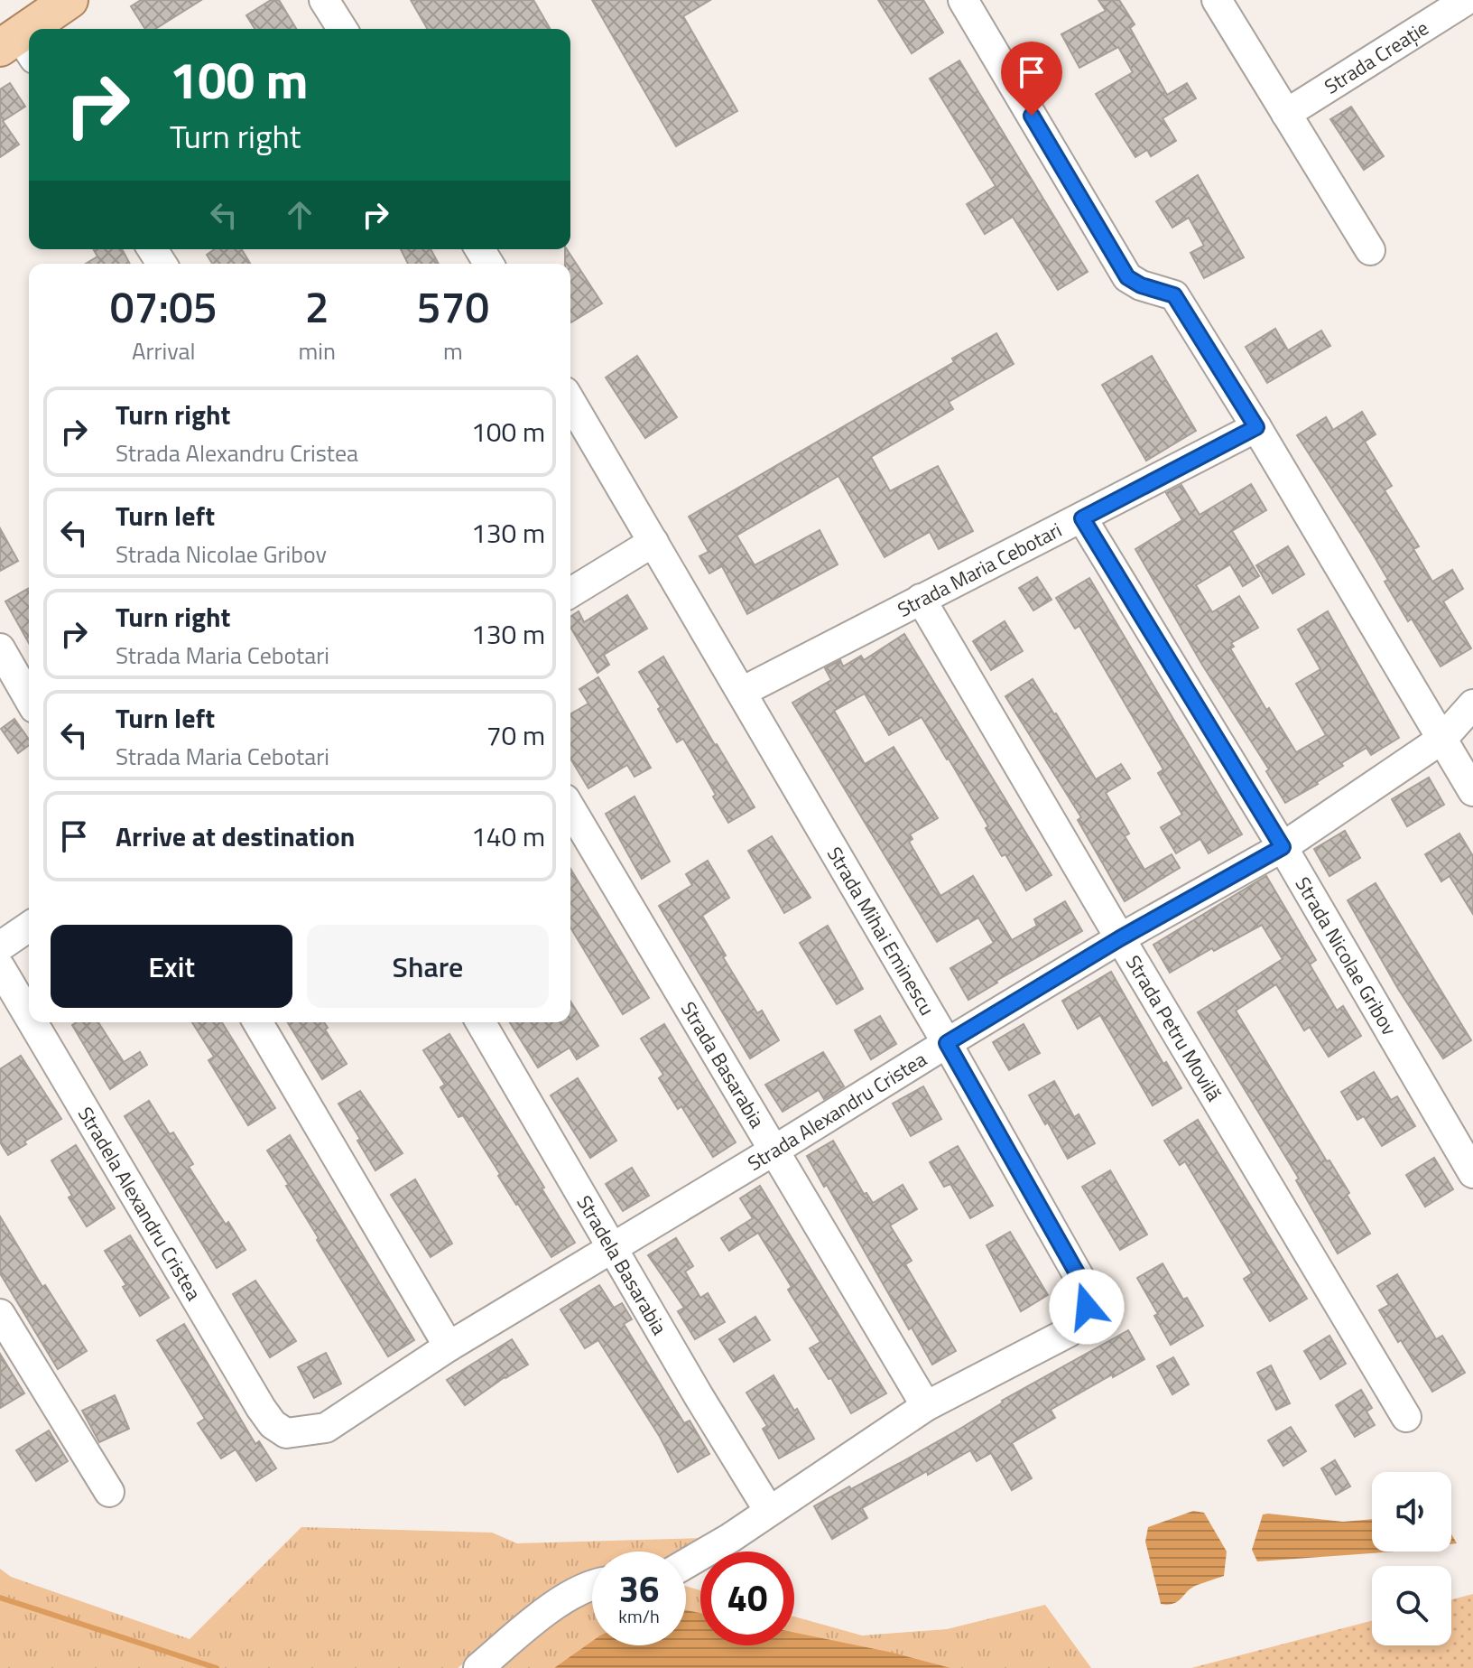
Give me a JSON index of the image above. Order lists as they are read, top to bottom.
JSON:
{
  "streets": {
    "street": [
      "Strada Creație",
      "Strada Maria Cebotari",
      "Strada Mihai Eminescu",
      "Strada Nicolae Gribov",
      "Strada Petru Movilă",
      "Strada Basarabia",
      "Strada Alexandru Cristea",
      "Stradela Alexandru Cristea",
      "Stradela Basarabia"
    ]
  },
  "crossings": [
    ["Strada Maria Cebotari", "Strada Mihai Eminescu"],
    ["Strada Maria Cebotari", "Strada Nicolae Gribov"],
    ["Strada Maria Cebotari", "Strada Petru Movilă"],
    ["Strada Mihai Eminescu", "Strada Basarabia"],
    ["Strada Mihai Eminescu", "Strada Alexandru Cristea"],
    ["Strada Mihai Eminescu", "Stradela Basarabia"],
    ["Strada Nicolae Gribov", "Strada Alexandru Cristea"],
    ["Strada Petru Movilă", "Strada Alexandru Cristea"],
    ["Strada Basarabia", "Strada Alexandru Cristea"],
    ["Strada Alexandru Cristea", "Stradela Alexandru Cristea"],
    ["Strada Alexandru Cristea", "Stradela Basarabia"]
  ],
  "page": {
    "turn": ["100 m", "Turn right"],
    "eta": [
      "07:05",
      "Arrival",
      "2",
      "min",
      "570",
      "m"
    ],
    "list": [
      {
        "name": "Turn right",
        "note": "Strada Alexandru Cristea",
        "value": "100 m"
      },
      {
        "name": "Turn left",
        "note": "Strada Nicolae Gribov",
        "value": "130 m"
      },
      {
        "name": "Turn right",
        "note": "Strada Maria Cebotari",
        "value": "130 m"
      },
      {
        "name": "Turn left",
        "note": "Strada Maria Cebotari",
        "value": "70 m"
      },
      {
        "name": "Arrive at destination",
        "value": "140 m"
      }
    ],
    "buttons": ["Exit", "Share"],
    "speed": "36 km/h",
    "limit": "40"
  }
}
